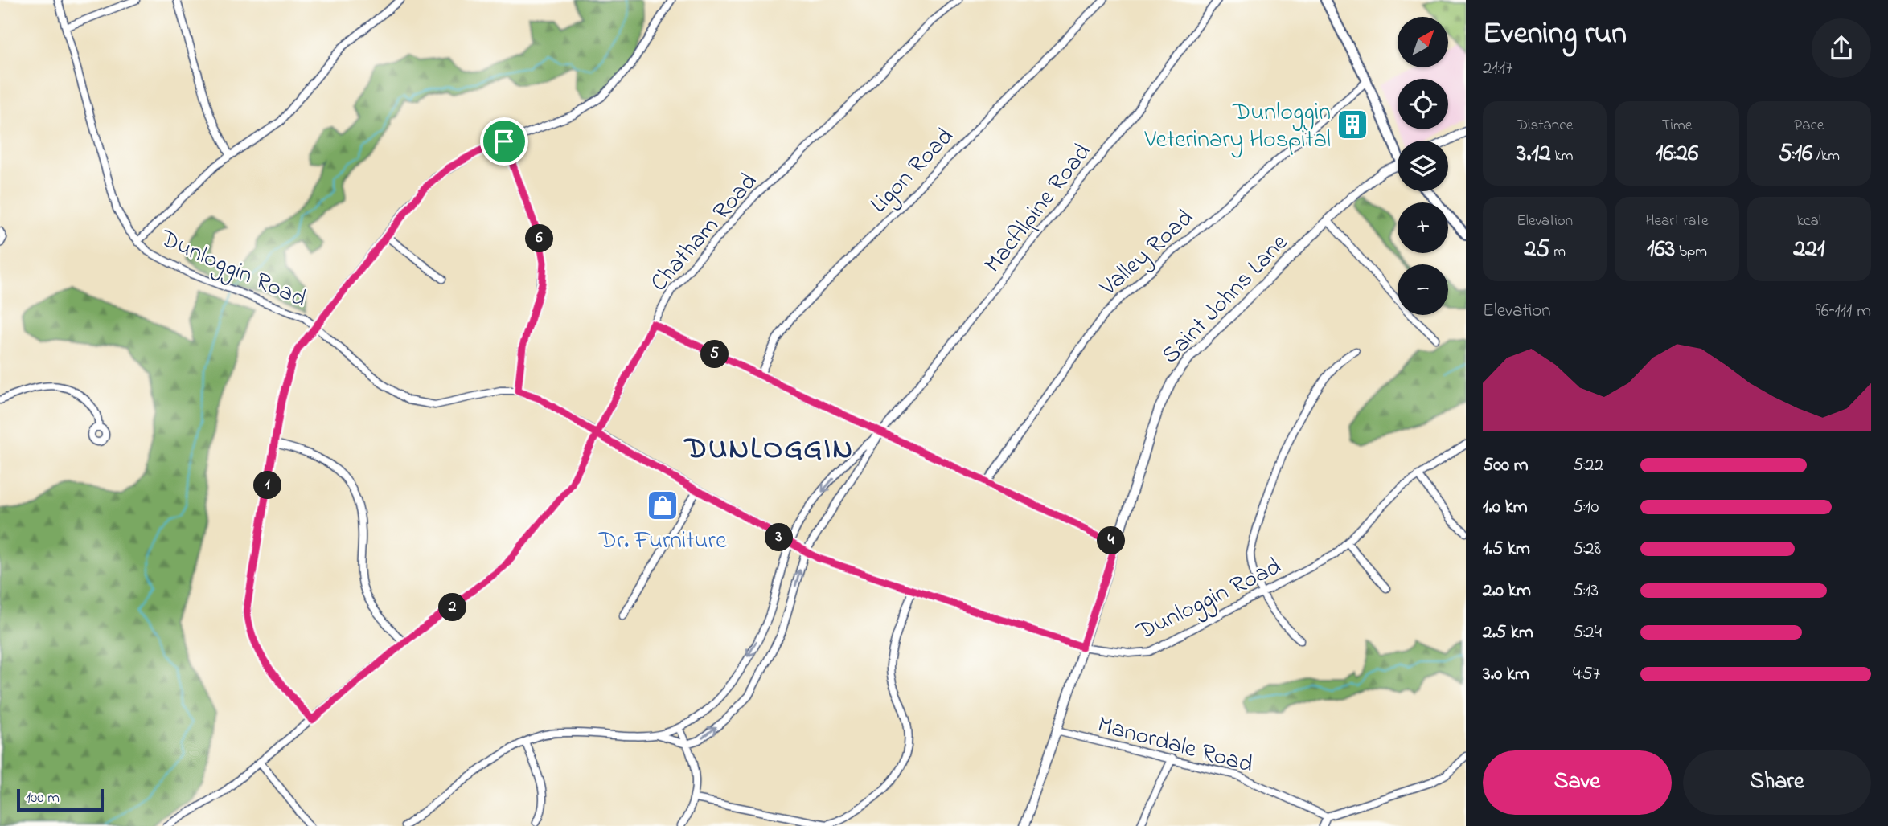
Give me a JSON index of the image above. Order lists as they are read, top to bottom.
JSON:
{
  "streets": {
    "street": [
      "Ligon Road",
      "MacAlpine Road",
      "Chatham Road",
      "Valley Road",
      "Dunloggin Road",
      "Saint Johns Lane",
      "Manordale Road"
    ]
  },
  "crossings": [
    ["MacAlpine Road", "Dunloggin Road"],
    ["Chatham Road", "Dunloggin Road"],
    ["Dunloggin Road", "Saint Johns Lane"],
    ["Saint Johns Lane", "Manordale Road"]
  ],
  "districts": ["DUNLOGGIN"],
  "places": {
    "building": ["Dunloggin Veterinary Hospital"],
    "shop": ["Dr. Furniture"]
  },
  "scale_bar": "100 m",
  "north": "top right",
  "page": {
    "heading": ["Evening run", "21:17"],
    "map_buttons": ["+", "−"],
    "stats": [
      ["Distance", "3.12 km"],
      ["Time", "16:26"],
      ["Pace", "5:16 /km"],
      ["Elevation", "25 m"],
      ["Heart rate", "163 bpm"],
      ["kcal", "221"]
    ],
    "pins": [
      "6",
      "5",
      "1",
      "3",
      "4",
      "2"
    ],
    "chart": ["Elevation", "96–111 m"],
    "list": [
      {
        "name": "500 m",
        "note": "5:22"
      },
      {
        "name": "1.0 km",
        "note": "5:10"
      },
      {
        "name": "1.5 km",
        "note": "5:28"
      },
      {
        "name": "2.0 km",
        "note": "5:13"
      },
      {
        "name": "2.5 km",
        "note": "5:24"
      },
      {
        "name": "3.0 km",
        "note": "4:57"
      }
    ],
    "buttons": ["Save", "Share"],
    "scale": "100 m"
  }
}
